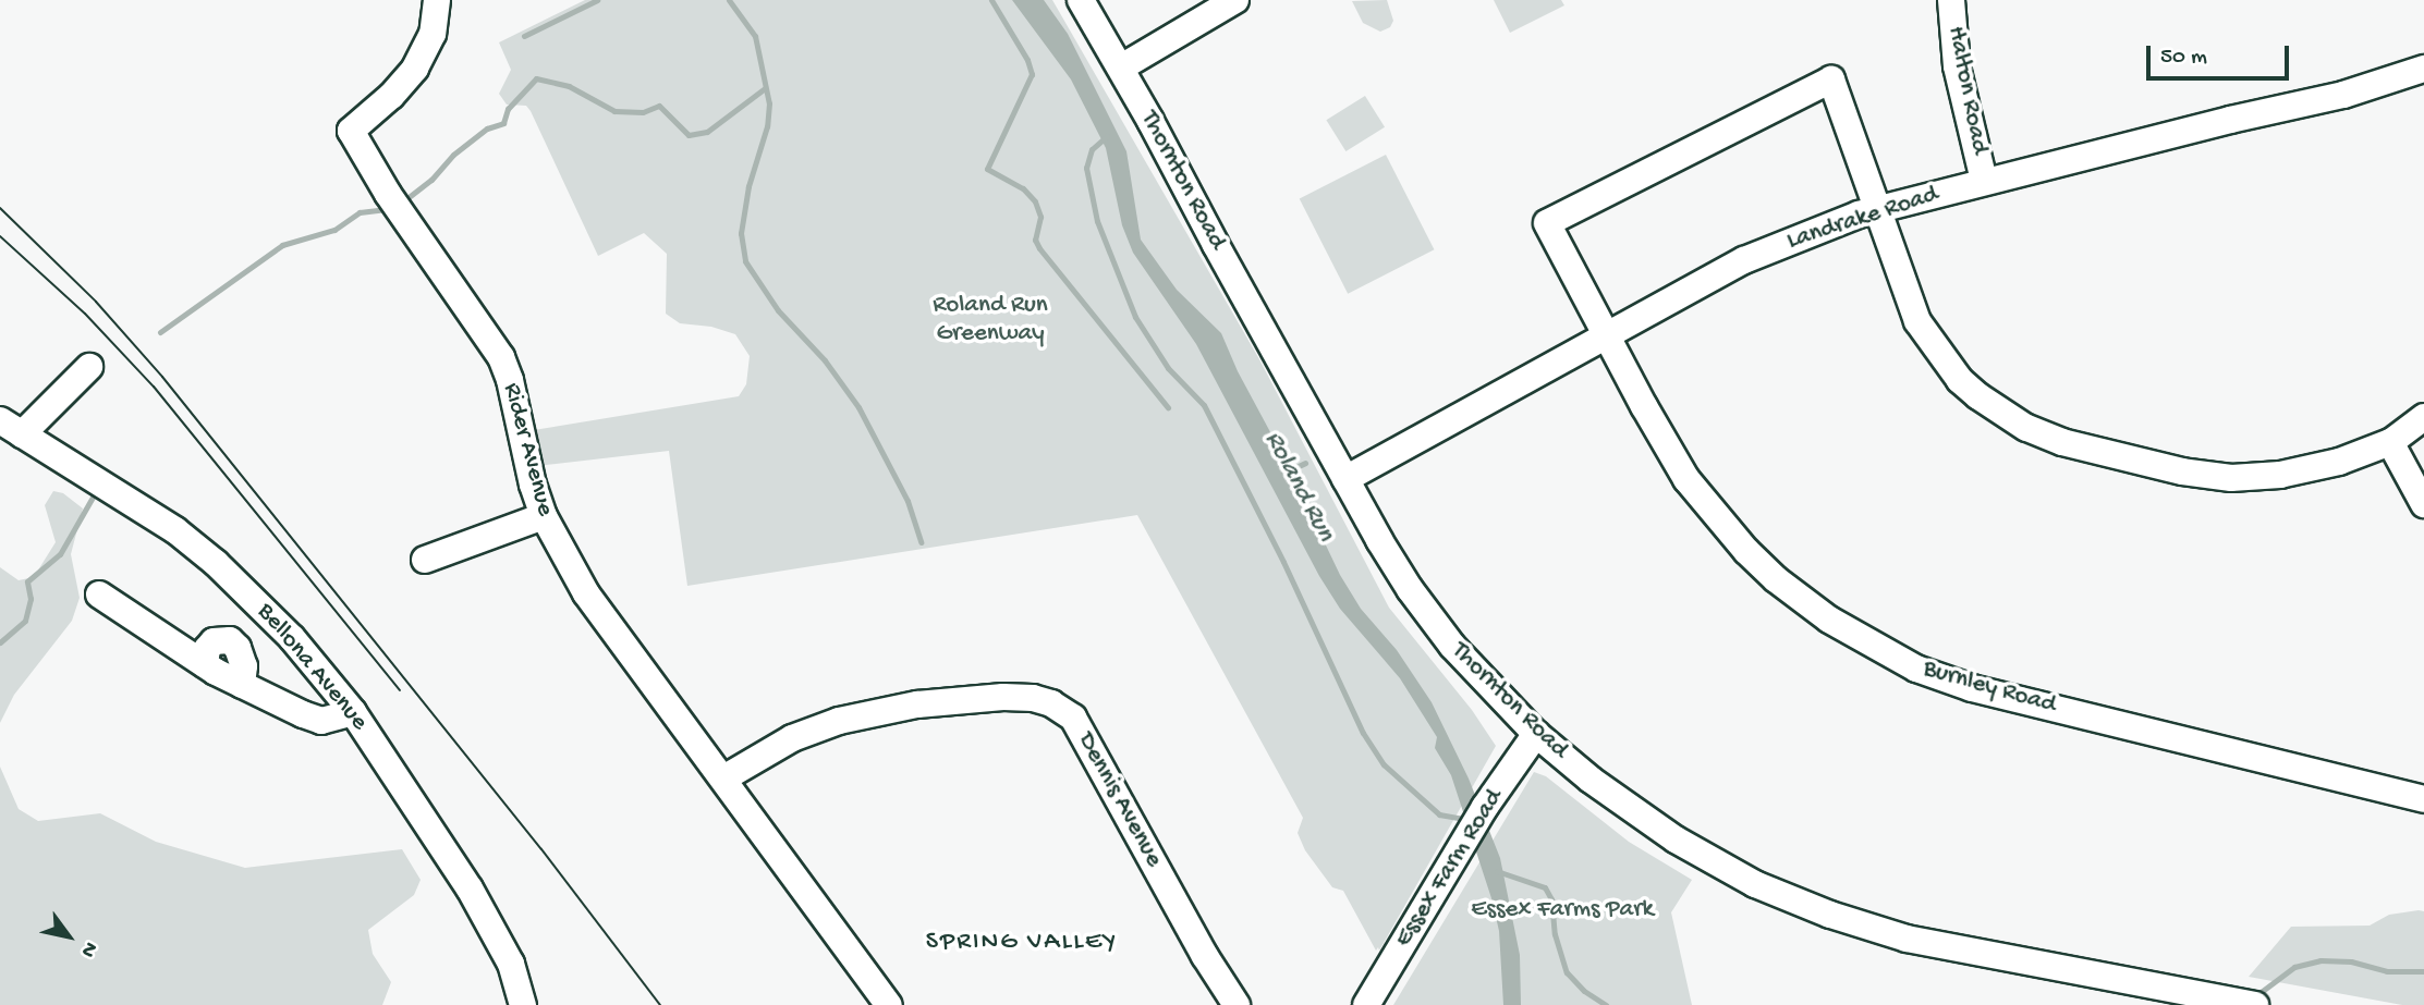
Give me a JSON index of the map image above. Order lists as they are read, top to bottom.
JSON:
{
  "streets": {
    "street": [
      "Halton Road",
      "Thornton Road",
      "Landrake Road",
      "Rider Avenue",
      "Bellona Avenue",
      "Burnley Road",
      "Dennis Avenue",
      "Essex Farm Road"
    ]
  },
  "crossings": [
    ["Halton Road", "Landrake Road"],
    ["Thornton Road", "Landrake Road"],
    ["Thornton Road", "Essex Farm Road"],
    ["Landrake Road", "Burnley Road"],
    ["Rider Avenue", "Dennis Avenue"]
  ],
  "districts": ["SPRING VALLEY"],
  "water": ["Roland Run"],
  "parks": ["Roland Run Greenway", "Essex Farms Park"],
  "scale_bar": "50 m",
  "north": "bottom right"
}
